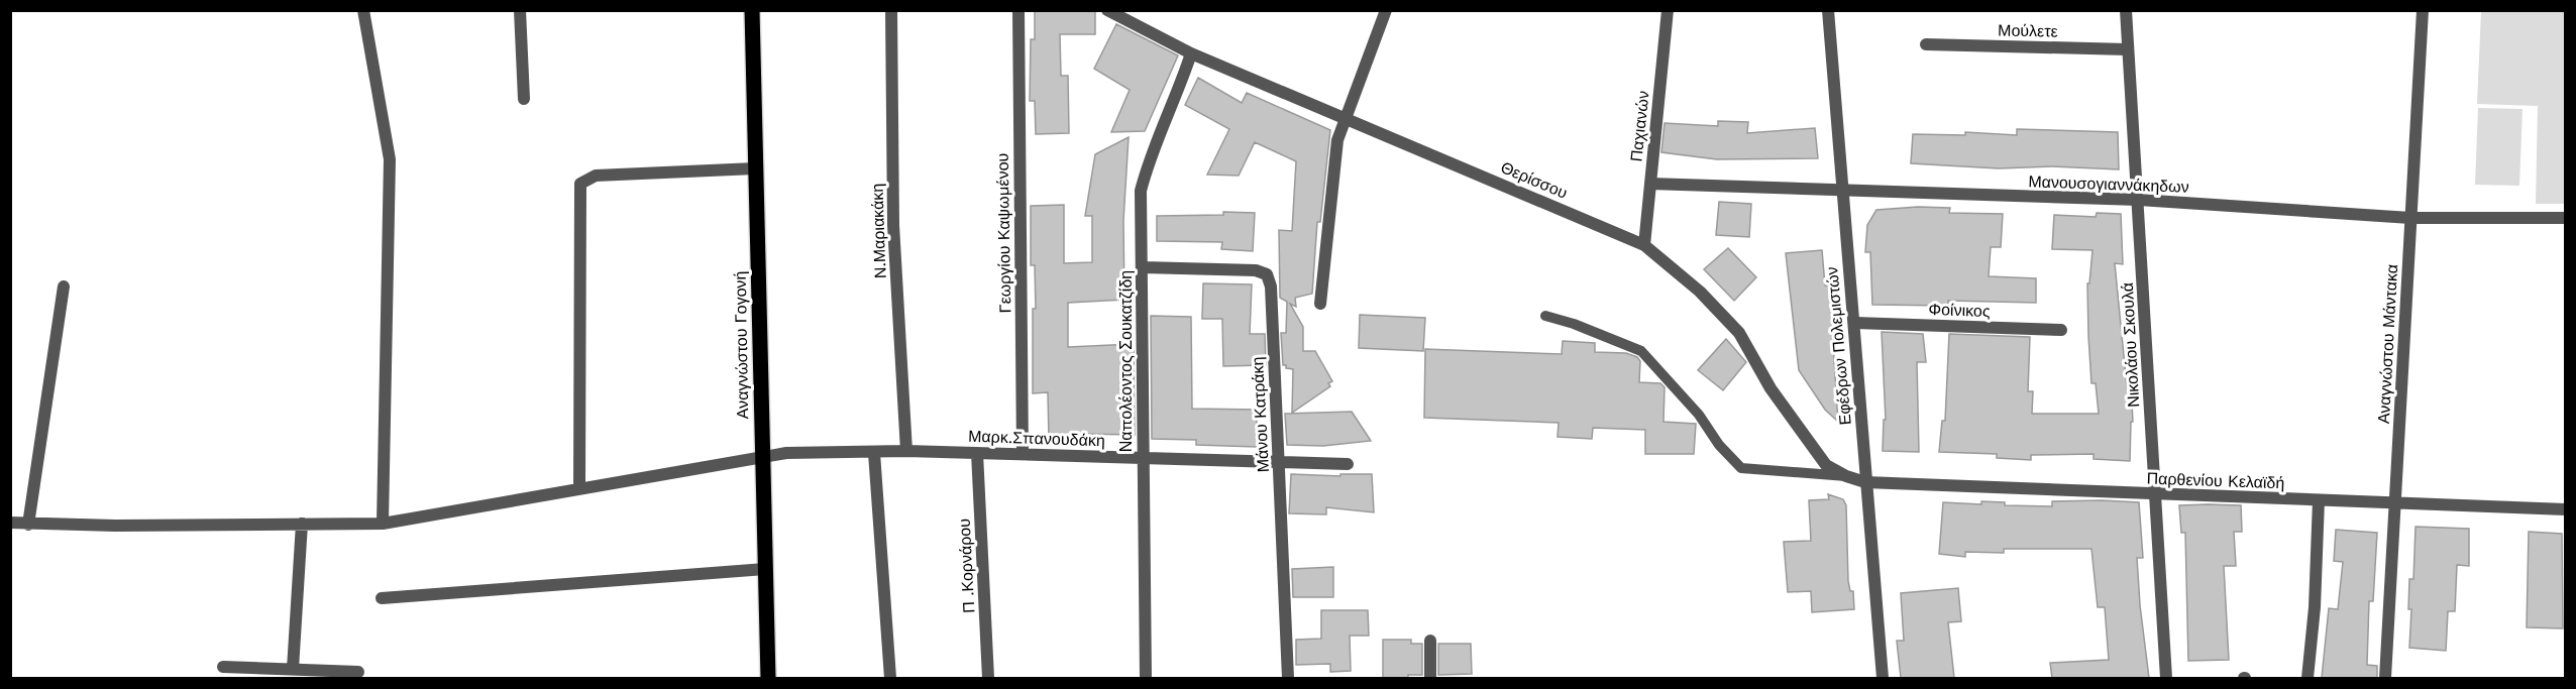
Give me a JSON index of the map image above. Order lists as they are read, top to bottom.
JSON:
{
  "streets": {
    "main road": ["Αναγνώστου Γογονή"],
    "street": [
      "Μούλετε",
      "Παχιανών",
      "Θερίσσου",
      "Μανουσογιαννάκηδων",
      "Ν.Μαριακάκη",
      "Γεωργίου Καψωμένου",
      "Φοίνικος",
      "Αναγνώστου Μάντακα",
      "Νικολάου Σκουλά",
      "Εφέδρων Πολεμιστών",
      "Ναπολέοντος Σουκατζίδη",
      "Μάνου Κατράκη",
      "Μαρκ.Σπανουδάκη",
      "Παρθενίου Κελαϊδή",
      "Π .Κορνάρου"
    ]
  },
  "crossings": [
    ["Μούλετε", "Νικολάου Σκουλά"],
    ["Παχιανών", "Θερίσσου"],
    ["Παχιανών", "Μανουσογιαννάκηδων"],
    ["Θερίσσου", "Εφέδρων Πολεμιστών"],
    ["Θερίσσου", "Ναπολέοντος Σουκατζίδη"],
    ["Θερίσσου", "Παρθενίου Κελαϊδή"],
    ["Μανουσογιαννάκηδων", "Αναγνώστου Μάντακα"],
    ["Μανουσογιαννάκηδων", "Νικολάου Σκουλά"],
    ["Μανουσογιαννάκηδων", "Εφέδρων Πολεμιστών"],
    ["Ν.Μαριακάκη", "Μαρκ.Σπανουδάκη"],
    ["Γεωργίου Καψωμένου", "Μαρκ.Σπανουδάκη"],
    ["Φοίνικος", "Εφέδρων Πολεμιστών"],
    ["Αναγνώστου Μάντακα", "Παρθενίου Κελαϊδή"],
    ["Αναγνώστου Γογονή", "Μαρκ.Σπανουδάκη"],
    ["Νικολάου Σκουλά", "Παρθενίου Κελαϊδή"],
    ["Εφέδρων Πολεμιστών", "Παρθενίου Κελαϊδή"],
    ["Ναπολέοντος Σουκατζίδη", "Μάνου Κατράκη"],
    ["Ναπολέοντος Σουκατζίδη", "Μαρκ.Σπανουδάκη"],
    ["Μάνου Κατράκη", "Μαρκ.Σπανουδάκη"],
    ["Μαρκ.Σπανουδάκη", "Π .Κορνάρου"]
  ]
}
